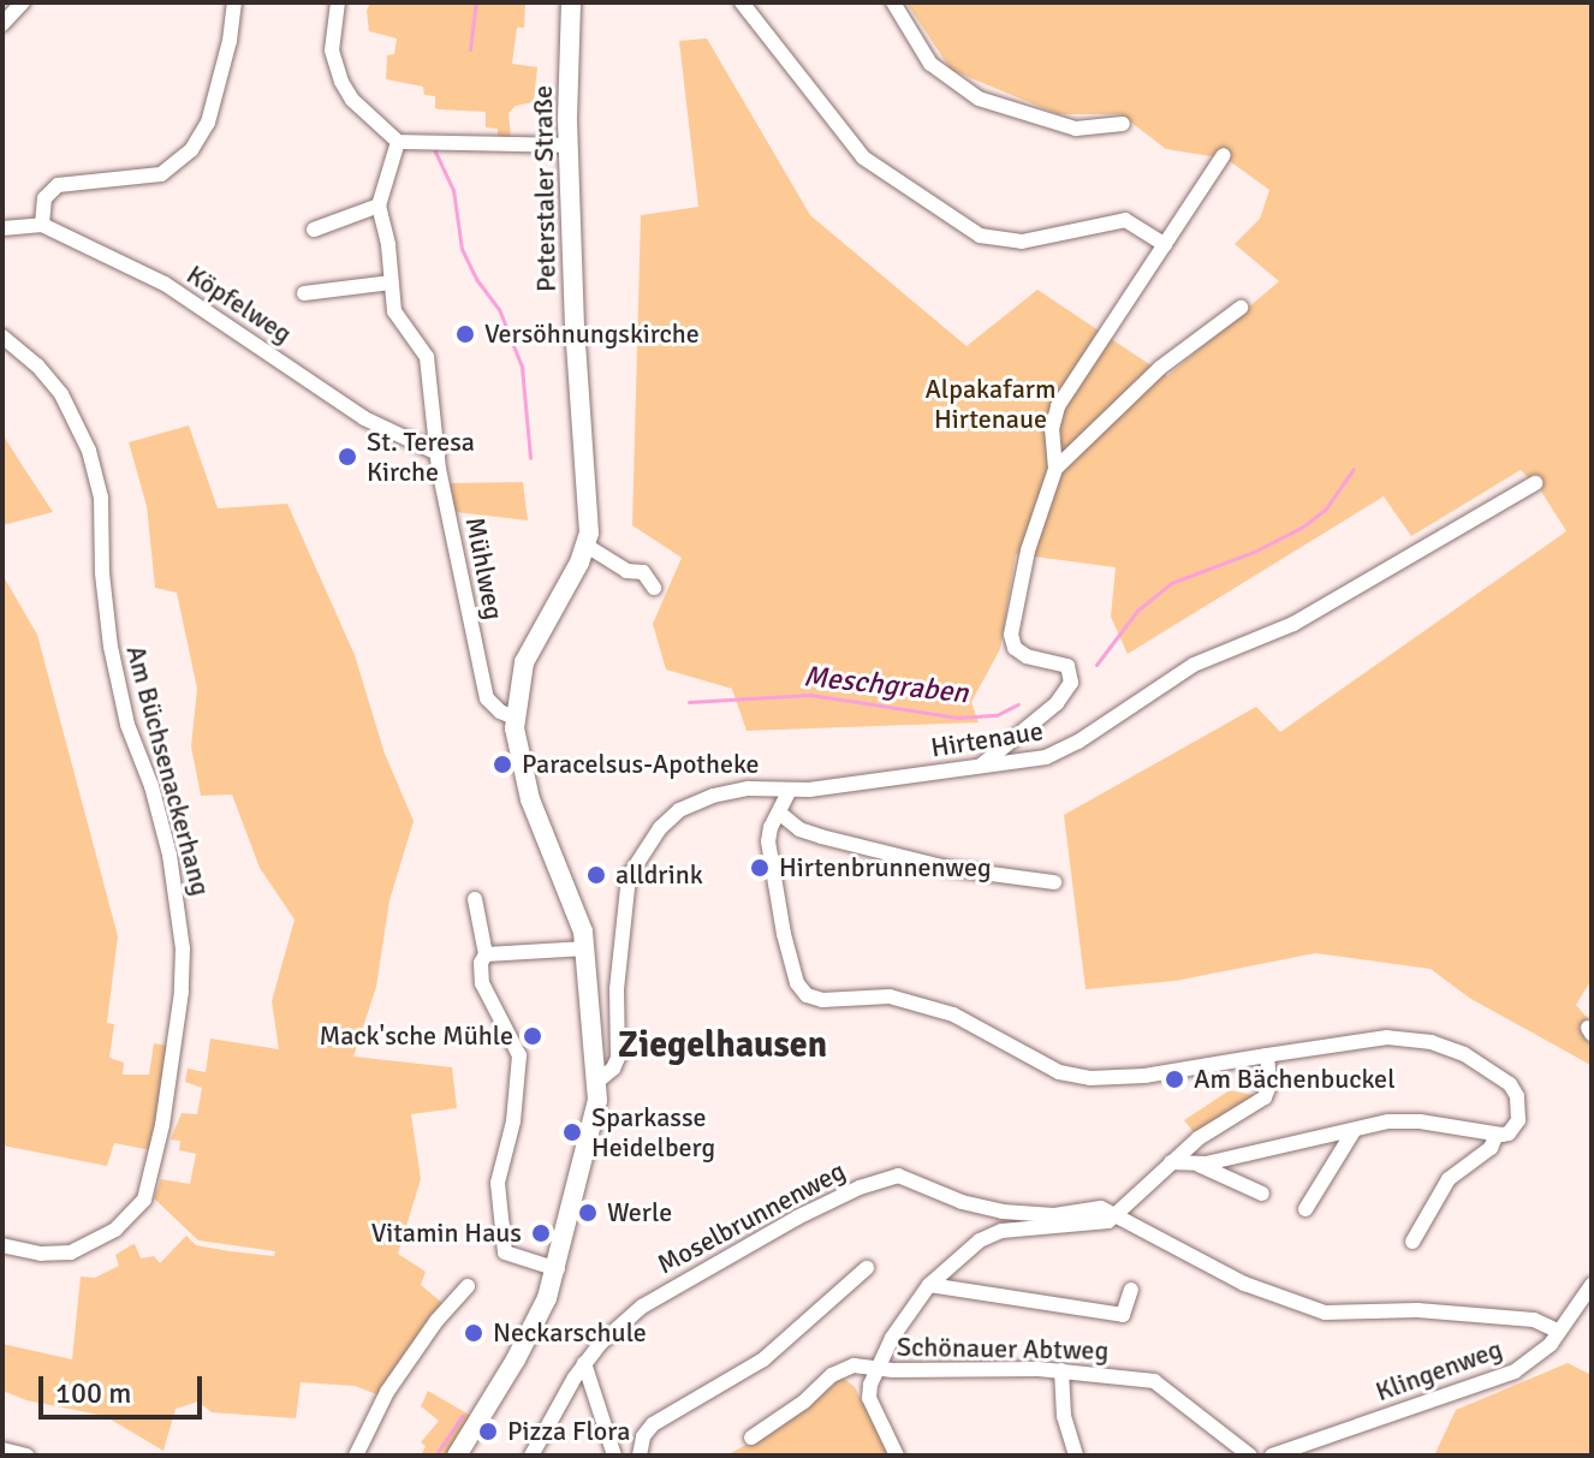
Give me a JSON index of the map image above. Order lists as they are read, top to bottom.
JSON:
{
  "streets": {
    "main road": ["Peterstaler Straße"],
    "street": [
      "Köpfelweg",
      "Mühlweg",
      "Hirtenaue",
      "Am Büchsenackerhang",
      "Moselbrunnenweg",
      "Schönauer Abtweg",
      "Klingenweg"
    ]
  },
  "crossings": [
    ["Peterstaler Straße", "Mühlweg"],
    ["Peterstaler Straße", "Hirtenaue"],
    ["Köpfelweg", "Mühlweg"],
    ["Moselbrunnenweg", "Klingenweg"]
  ],
  "districts": ["Ziegelhausen"],
  "water": ["Meschgraben"],
  "parks": ["Alpakafarm Hirtenaue"],
  "places": [
    "Versöhnungskirche",
    "St. Teresa Kirche",
    "Paracelsus-Apotheke",
    "Hirtenbrunnenweg",
    "alldrink",
    "Mack'sche Mühle",
    "Am Bächenbuckel",
    "Sparkasse Heidelberg",
    "Werle",
    "Vitamin Haus",
    "Neckarschule",
    "Pizza Flora"
  ],
  "scale_bar": "100 m"
}
